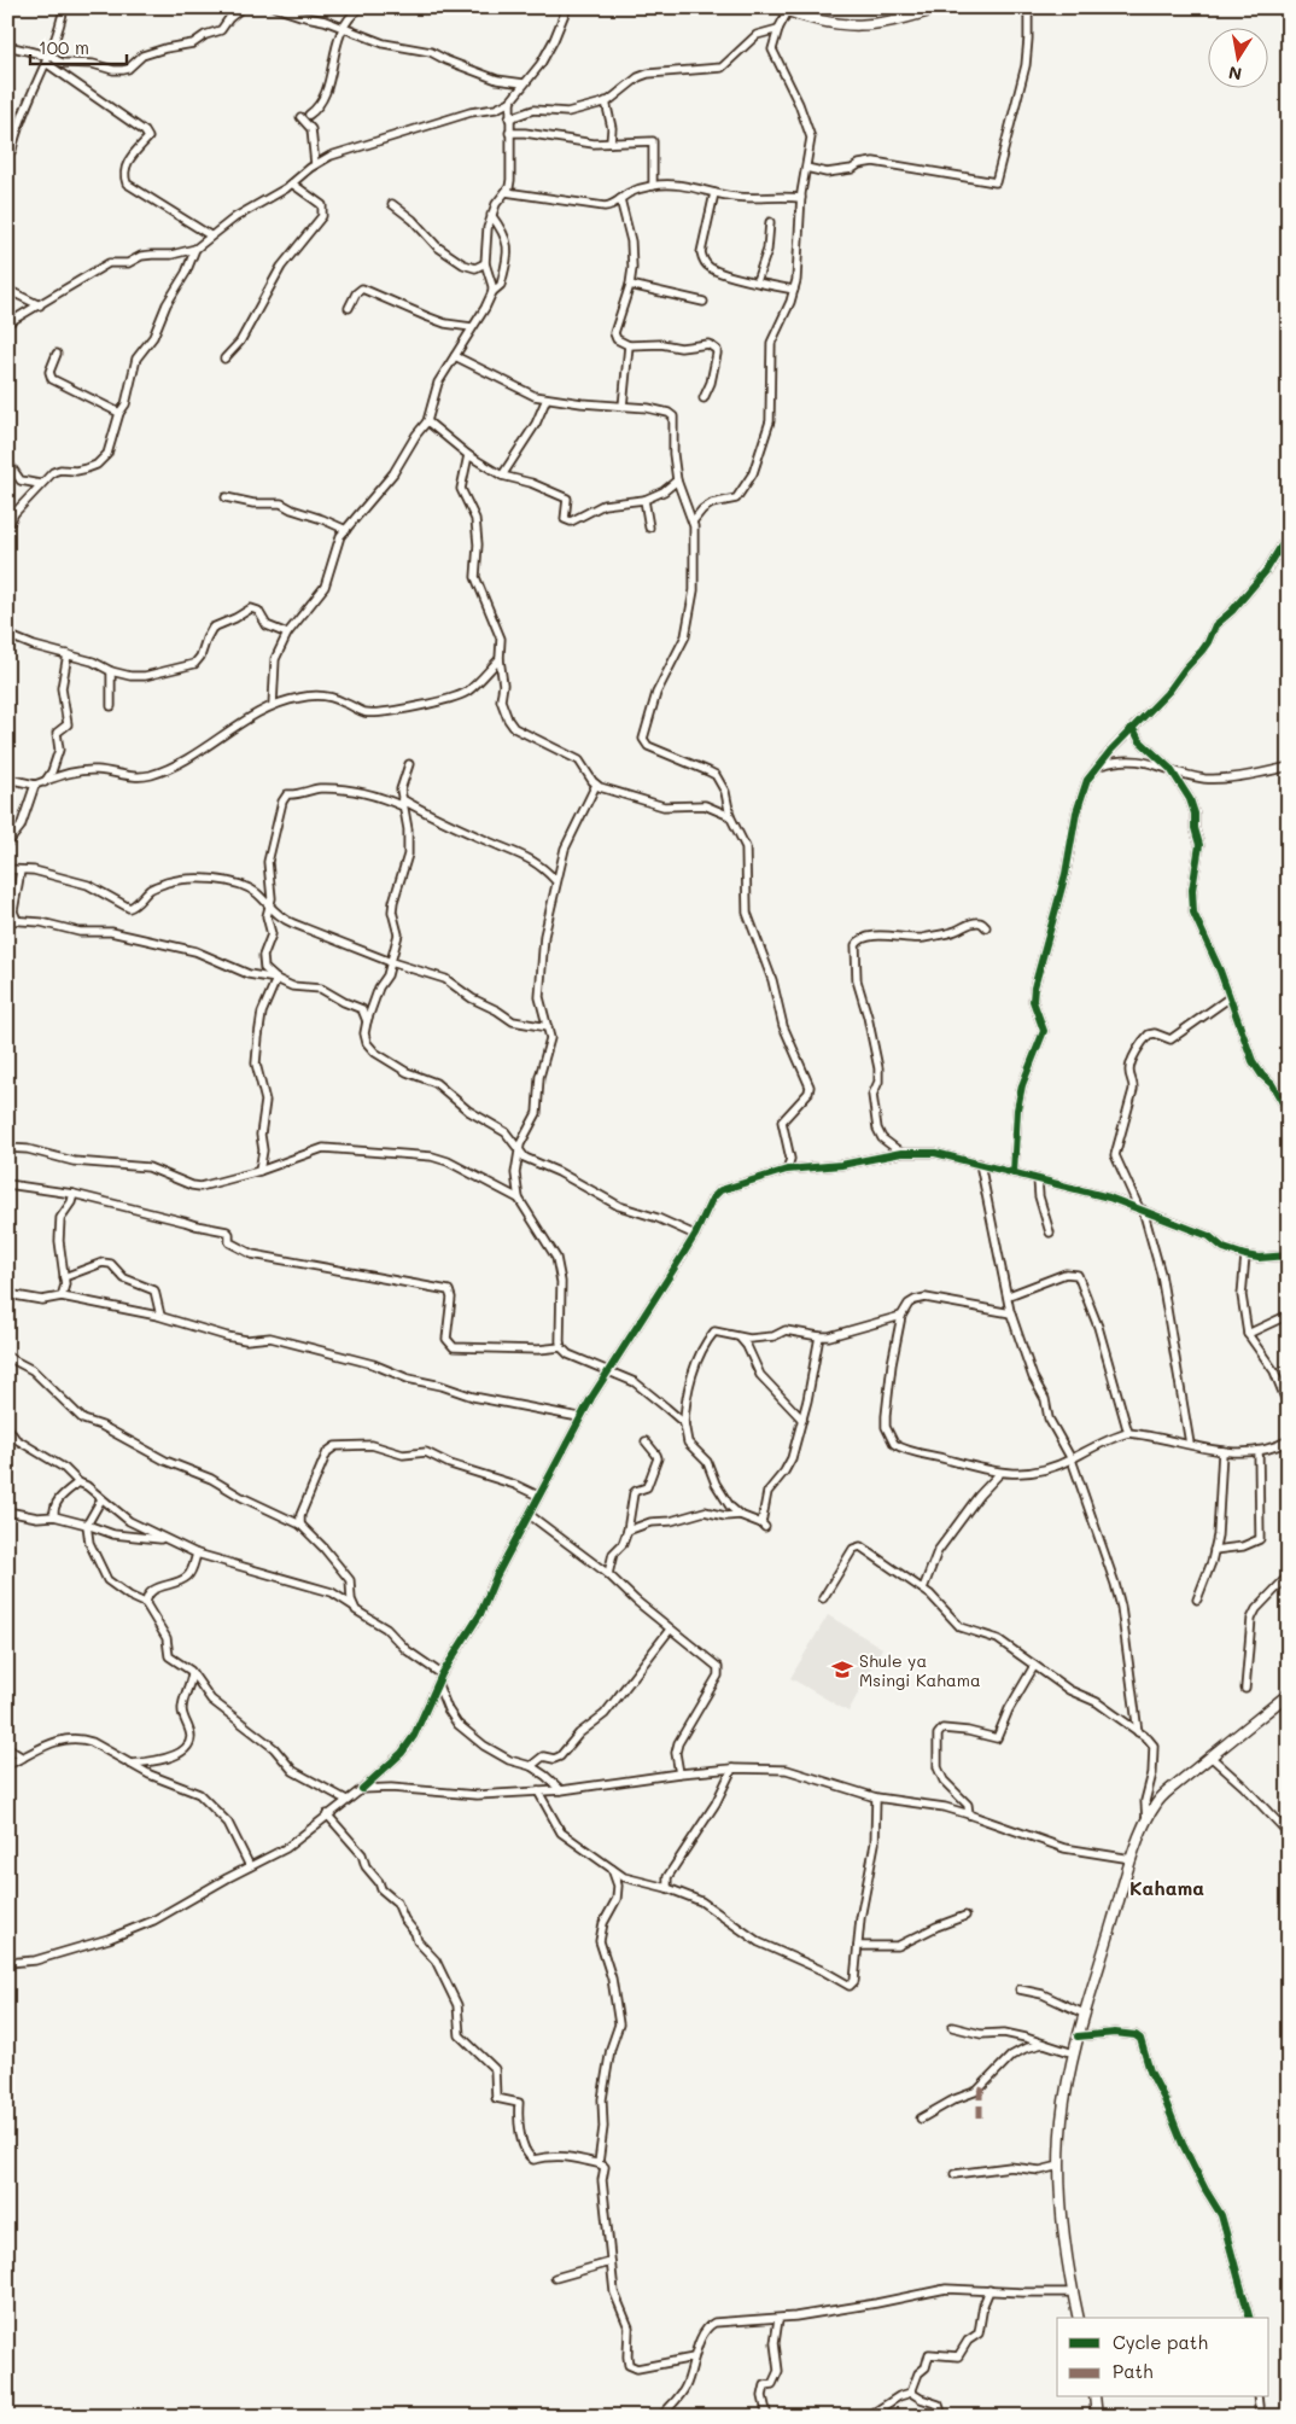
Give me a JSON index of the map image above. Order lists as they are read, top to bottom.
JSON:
{
  "districts": ["Kahama"],
  "places": {
    "school or university": ["Shule ya Msingi Kahama"]
  },
  "legend": ["Cycle path", "Path"],
  "scale_bar": "100 m",
  "north": "bottom"
}
